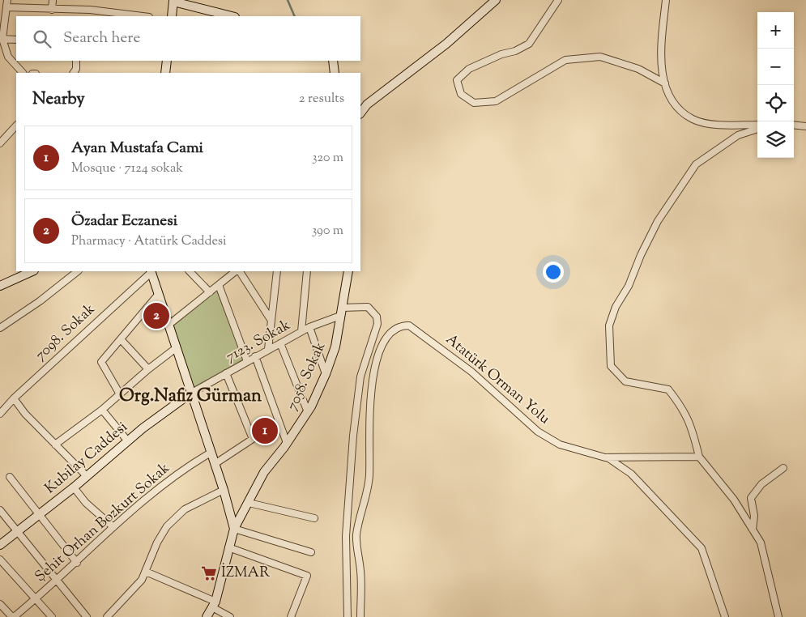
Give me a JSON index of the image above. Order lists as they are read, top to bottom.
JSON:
{
  "streets": {
    "main road": ["7058. Sokak", "Kubilay Caddesi"],
    "street": [
      "7098. Sokak",
      "7123. Sokak",
      "Atatürk Orman Yolu",
      "Şehit Orhan Bozkurt Sokak"
    ]
  },
  "crossings": [
    ["7123. Sokak", "7058. Sokak"],
    ["7123. Sokak", "Kubilay Caddesi"]
  ],
  "districts": ["Org.Nafiz Gürman"],
  "places": {
    "supermarket": ["İZMAR"]
  },
  "page": {
    "map_buttons": ["+", "−"],
    "search": "Search here",
    "heading": ["Nearby", "2 results"],
    "list": [
      {
        "mark": "1",
        "name": "Ayan Mustafa Cami",
        "note": "Mosque · 7124 sokak",
        "value": "320 m"
      },
      {
        "mark": "2",
        "name": "Özadar Eczanesi",
        "note": "Pharmacy · Atatürk Caddesi",
        "value": "390 m"
      }
    ],
    "pins": ["2", "1"]
  }
}
